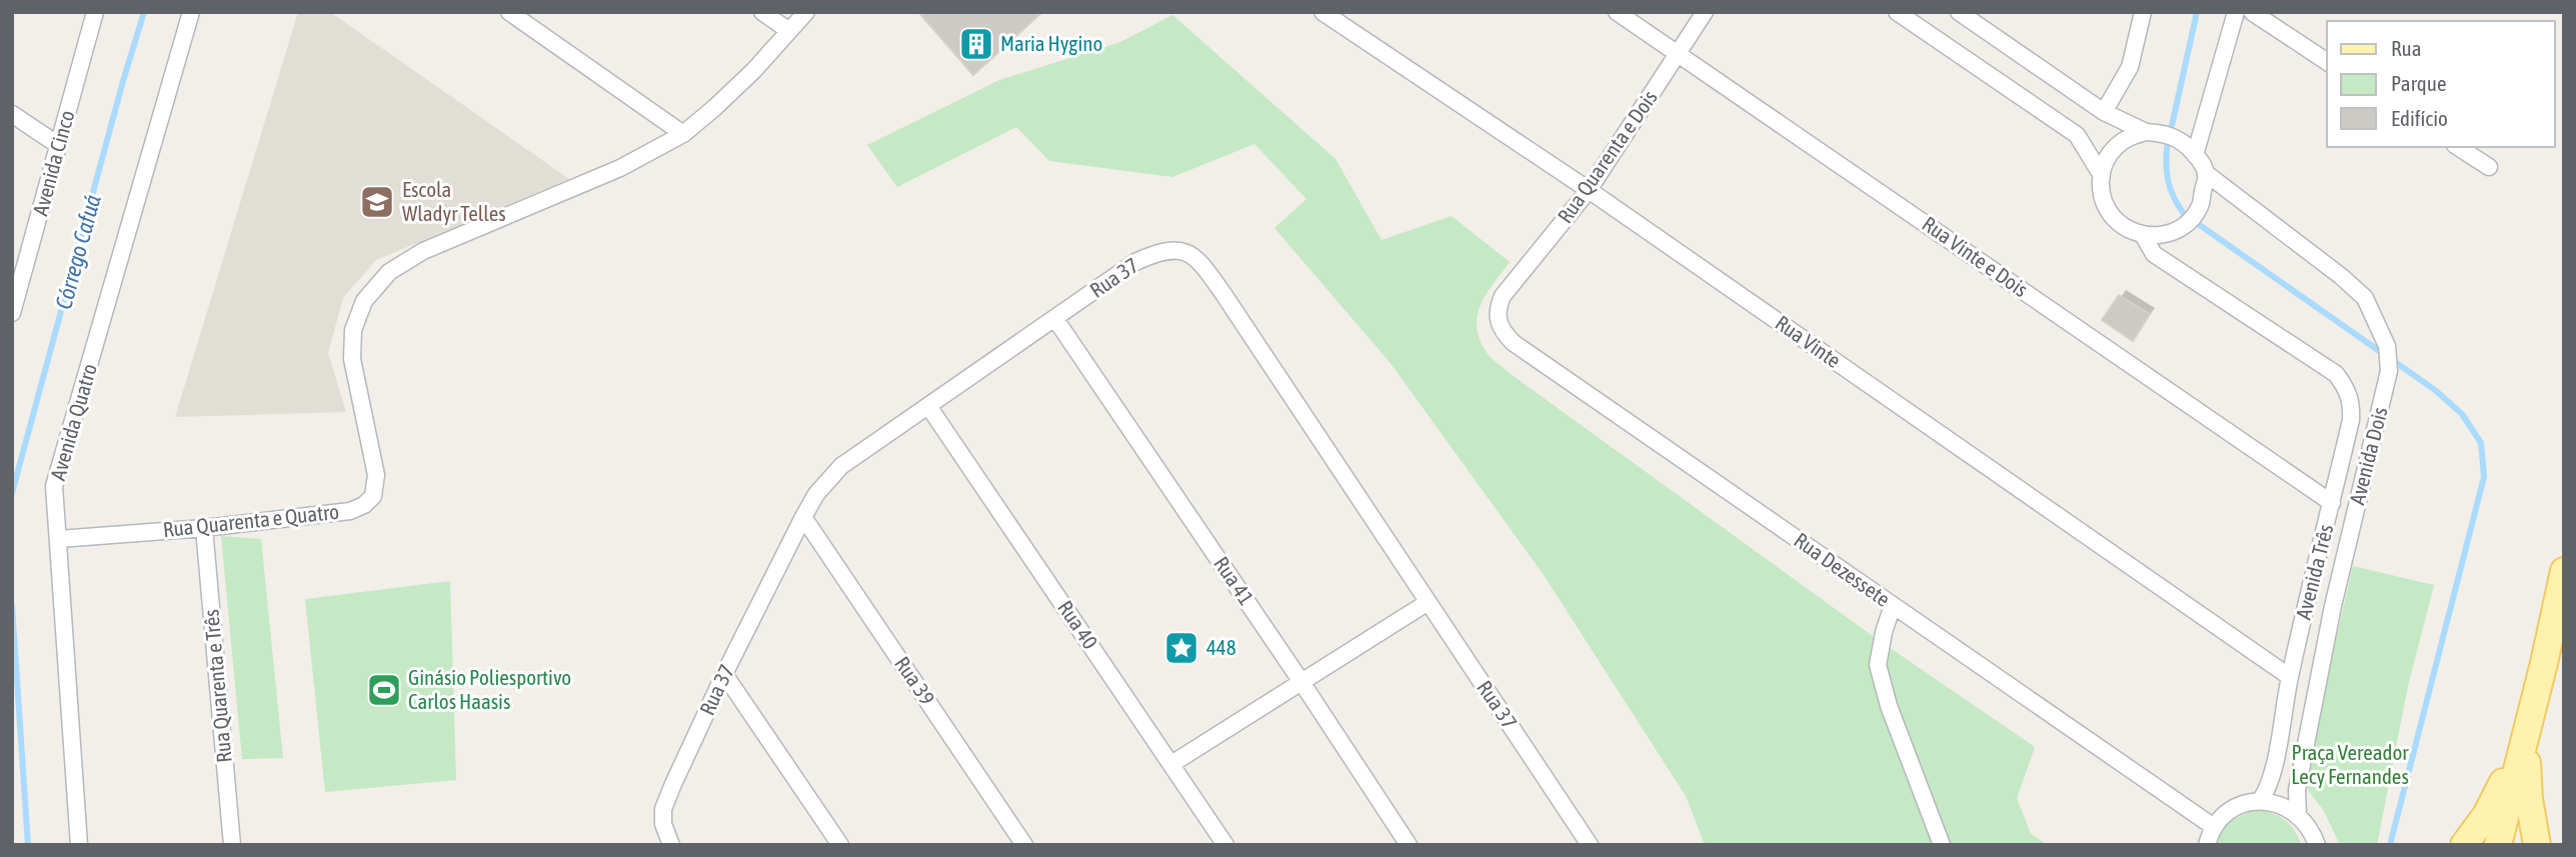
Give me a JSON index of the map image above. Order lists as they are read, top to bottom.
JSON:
{
  "streets": {
    "street": [
      "Rua Quarenta e Dois",
      "Avenida Cinco",
      "Rua Vinte e Dois",
      "Rua 37",
      "Rua Vinte",
      "Avenida Quatro",
      "Avenida Dois",
      "Rua Quarenta e Quatro",
      "Rua Dezessete",
      "Avenida Três",
      "Rua 41",
      "Rua 40",
      "Rua 39",
      "Rua Quarenta e Três"
    ]
  },
  "crossings": [
    ["Rua Quarenta e Dois", "Rua Vinte e Dois"],
    ["Rua Quarenta e Dois", "Rua Vinte"],
    ["Rua Quarenta e Dois", "Rua Dezessete"],
    ["Rua Vinte e Dois", "Avenida Três"],
    ["Rua 37", "Rua 41"],
    ["Rua 37", "Rua 40"],
    ["Rua 37", "Rua 39"],
    ["Rua Vinte", "Avenida Três"],
    ["Avenida Quatro", "Rua Quarenta e Quatro"],
    ["Avenida Dois", "Avenida Três"],
    ["Rua Quarenta e Quatro", "Rua Quarenta e Três"]
  ],
  "water": ["Córrego Cafuá"],
  "parks": ["Praça Vereador Lecy Fernandes"],
  "places": {
    "building": ["Maria Hygino"],
    "school or university": ["Escola Wladyr Telles"],
    "place": ["448"],
    "sports": ["Ginásio Poliesportivo Carlos Haasis"]
  },
  "legend": ["Rua", "Parque", "Edifício"]
}
